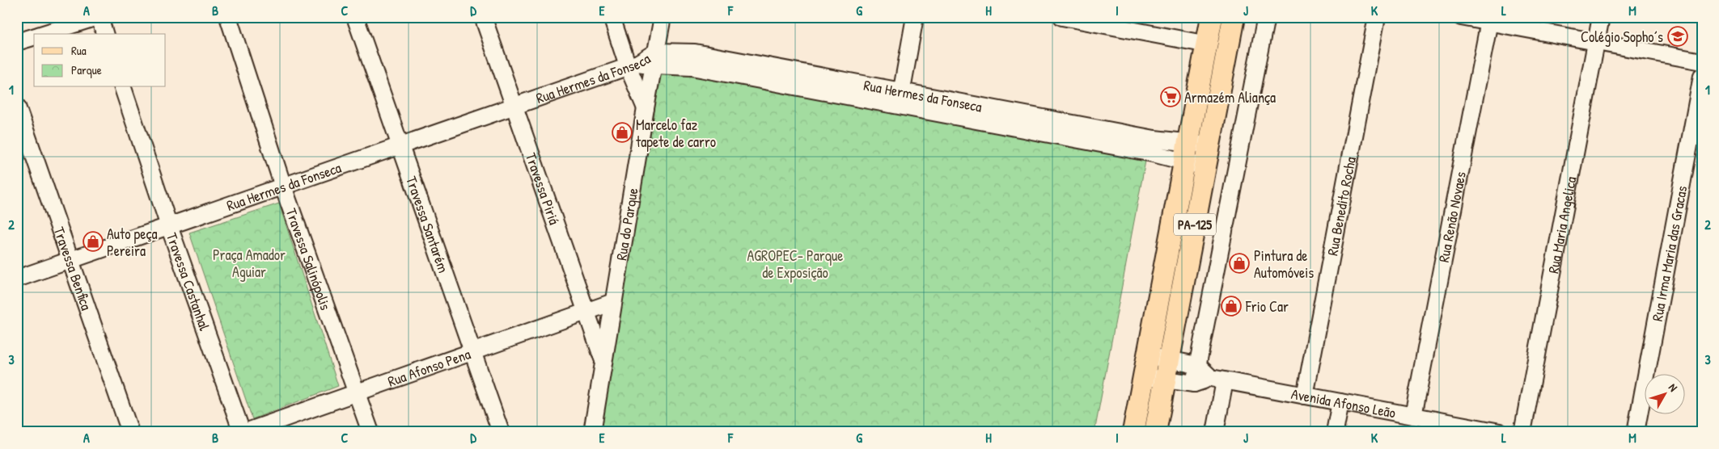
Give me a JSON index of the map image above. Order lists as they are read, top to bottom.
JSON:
{
  "streets": {
    "main road": ["PA-125"],
    "street": [
      "Rua Hermes da Fonseca",
      "Travessa Piriá",
      "Rua Benedito Rocha",
      "Rua Renão Novaes",
      "Travessa Santarém",
      "Rua do Parque",
      "Rua Maria Angelica",
      "Rua Irma Maria das Gracas",
      "Travessa Salinópolis",
      "Travessa Benfica",
      "Travessa Castanhal",
      "Rua Afonso Pena",
      "Avenida Afonso Leão"
    ]
  },
  "crossings": [
    ["Rua Hermes da Fonseca", "Travessa Piriá"],
    ["Rua Hermes da Fonseca", "Travessa Santarém"],
    ["Rua Hermes da Fonseca", "PA-125"],
    ["Rua Hermes da Fonseca", "Travessa Salinópolis"],
    ["Rua Hermes da Fonseca", "Travessa Benfica"],
    ["Rua Hermes da Fonseca", "Travessa Castanhal"],
    ["Travessa Piriá", "Rua do Parque"],
    ["Travessa Piriá", "Rua Afonso Pena"],
    ["Rua Benedito Rocha", "Avenida Afonso Leão"],
    ["Rua Renão Novaes", "Avenida Afonso Leão"],
    ["Travessa Santarém", "Rua Afonso Pena"],
    ["Rua do Parque", "Rua Afonso Pena"],
    ["PA-125", "Avenida Afonso Leão"],
    ["Travessa Salinópolis", "Rua Afonso Pena"]
  ],
  "parks": ["Praça Amador Aguiar", "AGROPEC- Parque de Exposição"],
  "places": {
    "school or university": ["Colégio Sopho´s"],
    "supermarket": ["Armazém Aliança"],
    "shop": [
      "Marcelo faz tapete de carro",
      "Auto peça Pereira",
      "Pintura de Automóveis",
      "Frio Car"
    ]
  },
  "legend": ["Rua", "Parque"],
  "north": "top right",
  "grid": {
    "columns": [
      "A",
      "B",
      "C",
      "D",
      "E",
      "F",
      "G",
      "H",
      "I",
      "J",
      "K",
      "L",
      "M"
    ],
    "rows": ["1", "2", "3"]
  }
}
